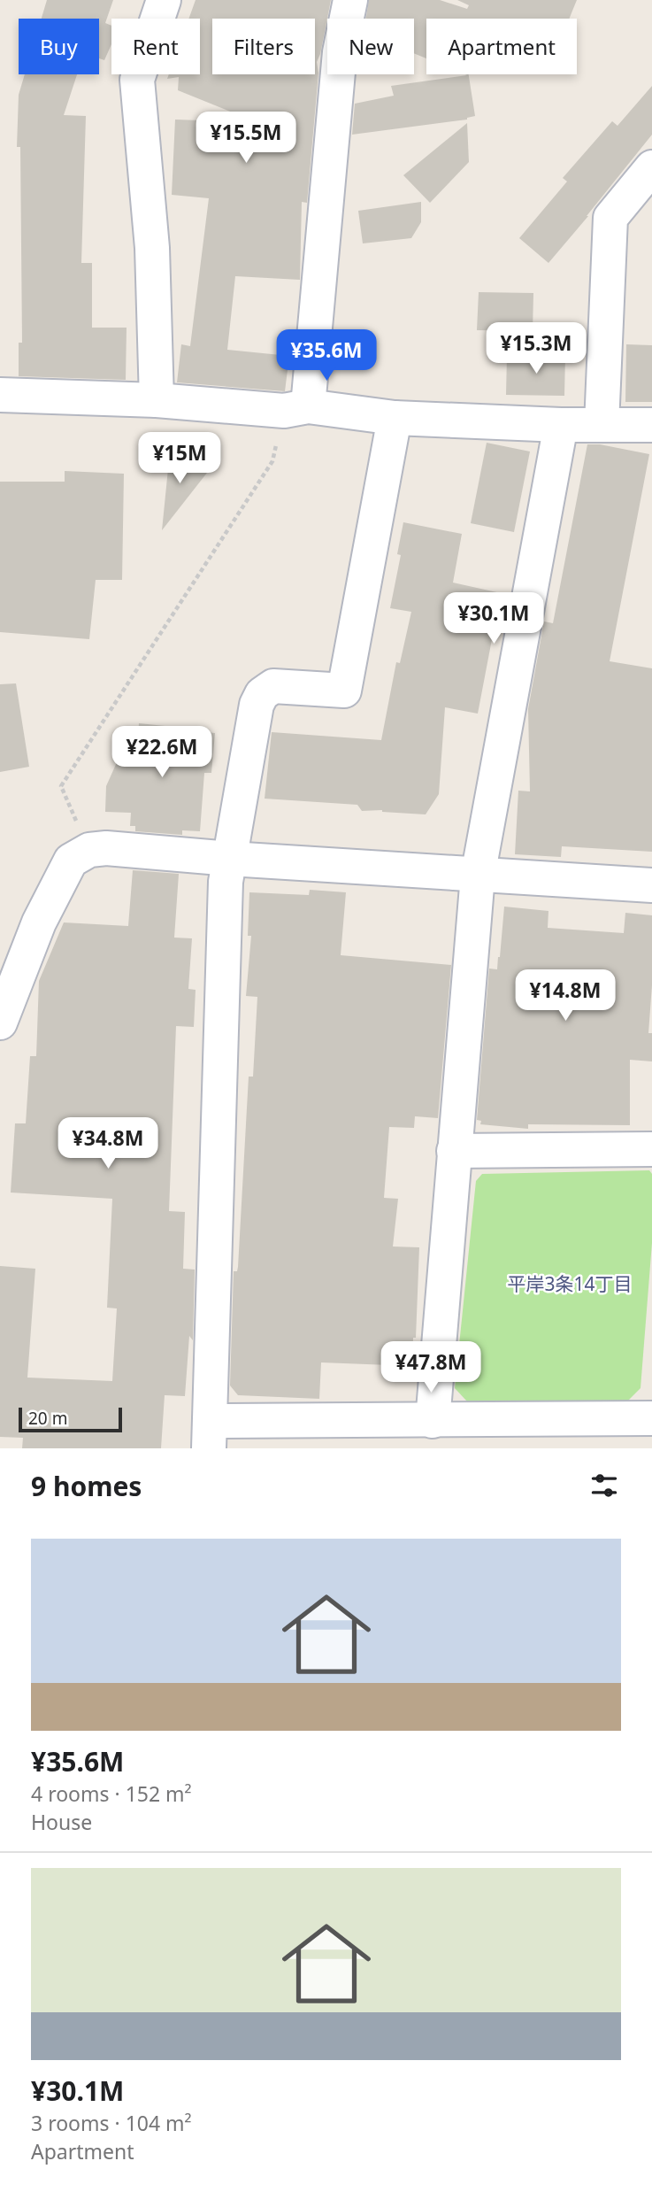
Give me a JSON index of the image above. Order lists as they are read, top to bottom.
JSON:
{
  "districts": ["平岸3条14丁目"],
  "scale_bar": "20 m",
  "page": {
    "chip": [
      "Buy",
      "Rent",
      "Filters",
      "New",
      "Apartment"
    ],
    "price": [
      "¥15.5M",
      "¥15.3M",
      "¥35.6M",
      "¥15M",
      "¥30.1M",
      "¥22.6M",
      "¥14.8M",
      "¥34.8M",
      "¥47.8M"
    ],
    "scale": "20 m",
    "heading": "9 homes",
    "list": [
      {
        "name": "¥35.6M",
        "note": "4 rooms · 152 m² · House"
      },
      {
        "name": "¥30.1M",
        "note": "3 rooms · 104 m² · Apartment"
      }
    ]
  }
}
